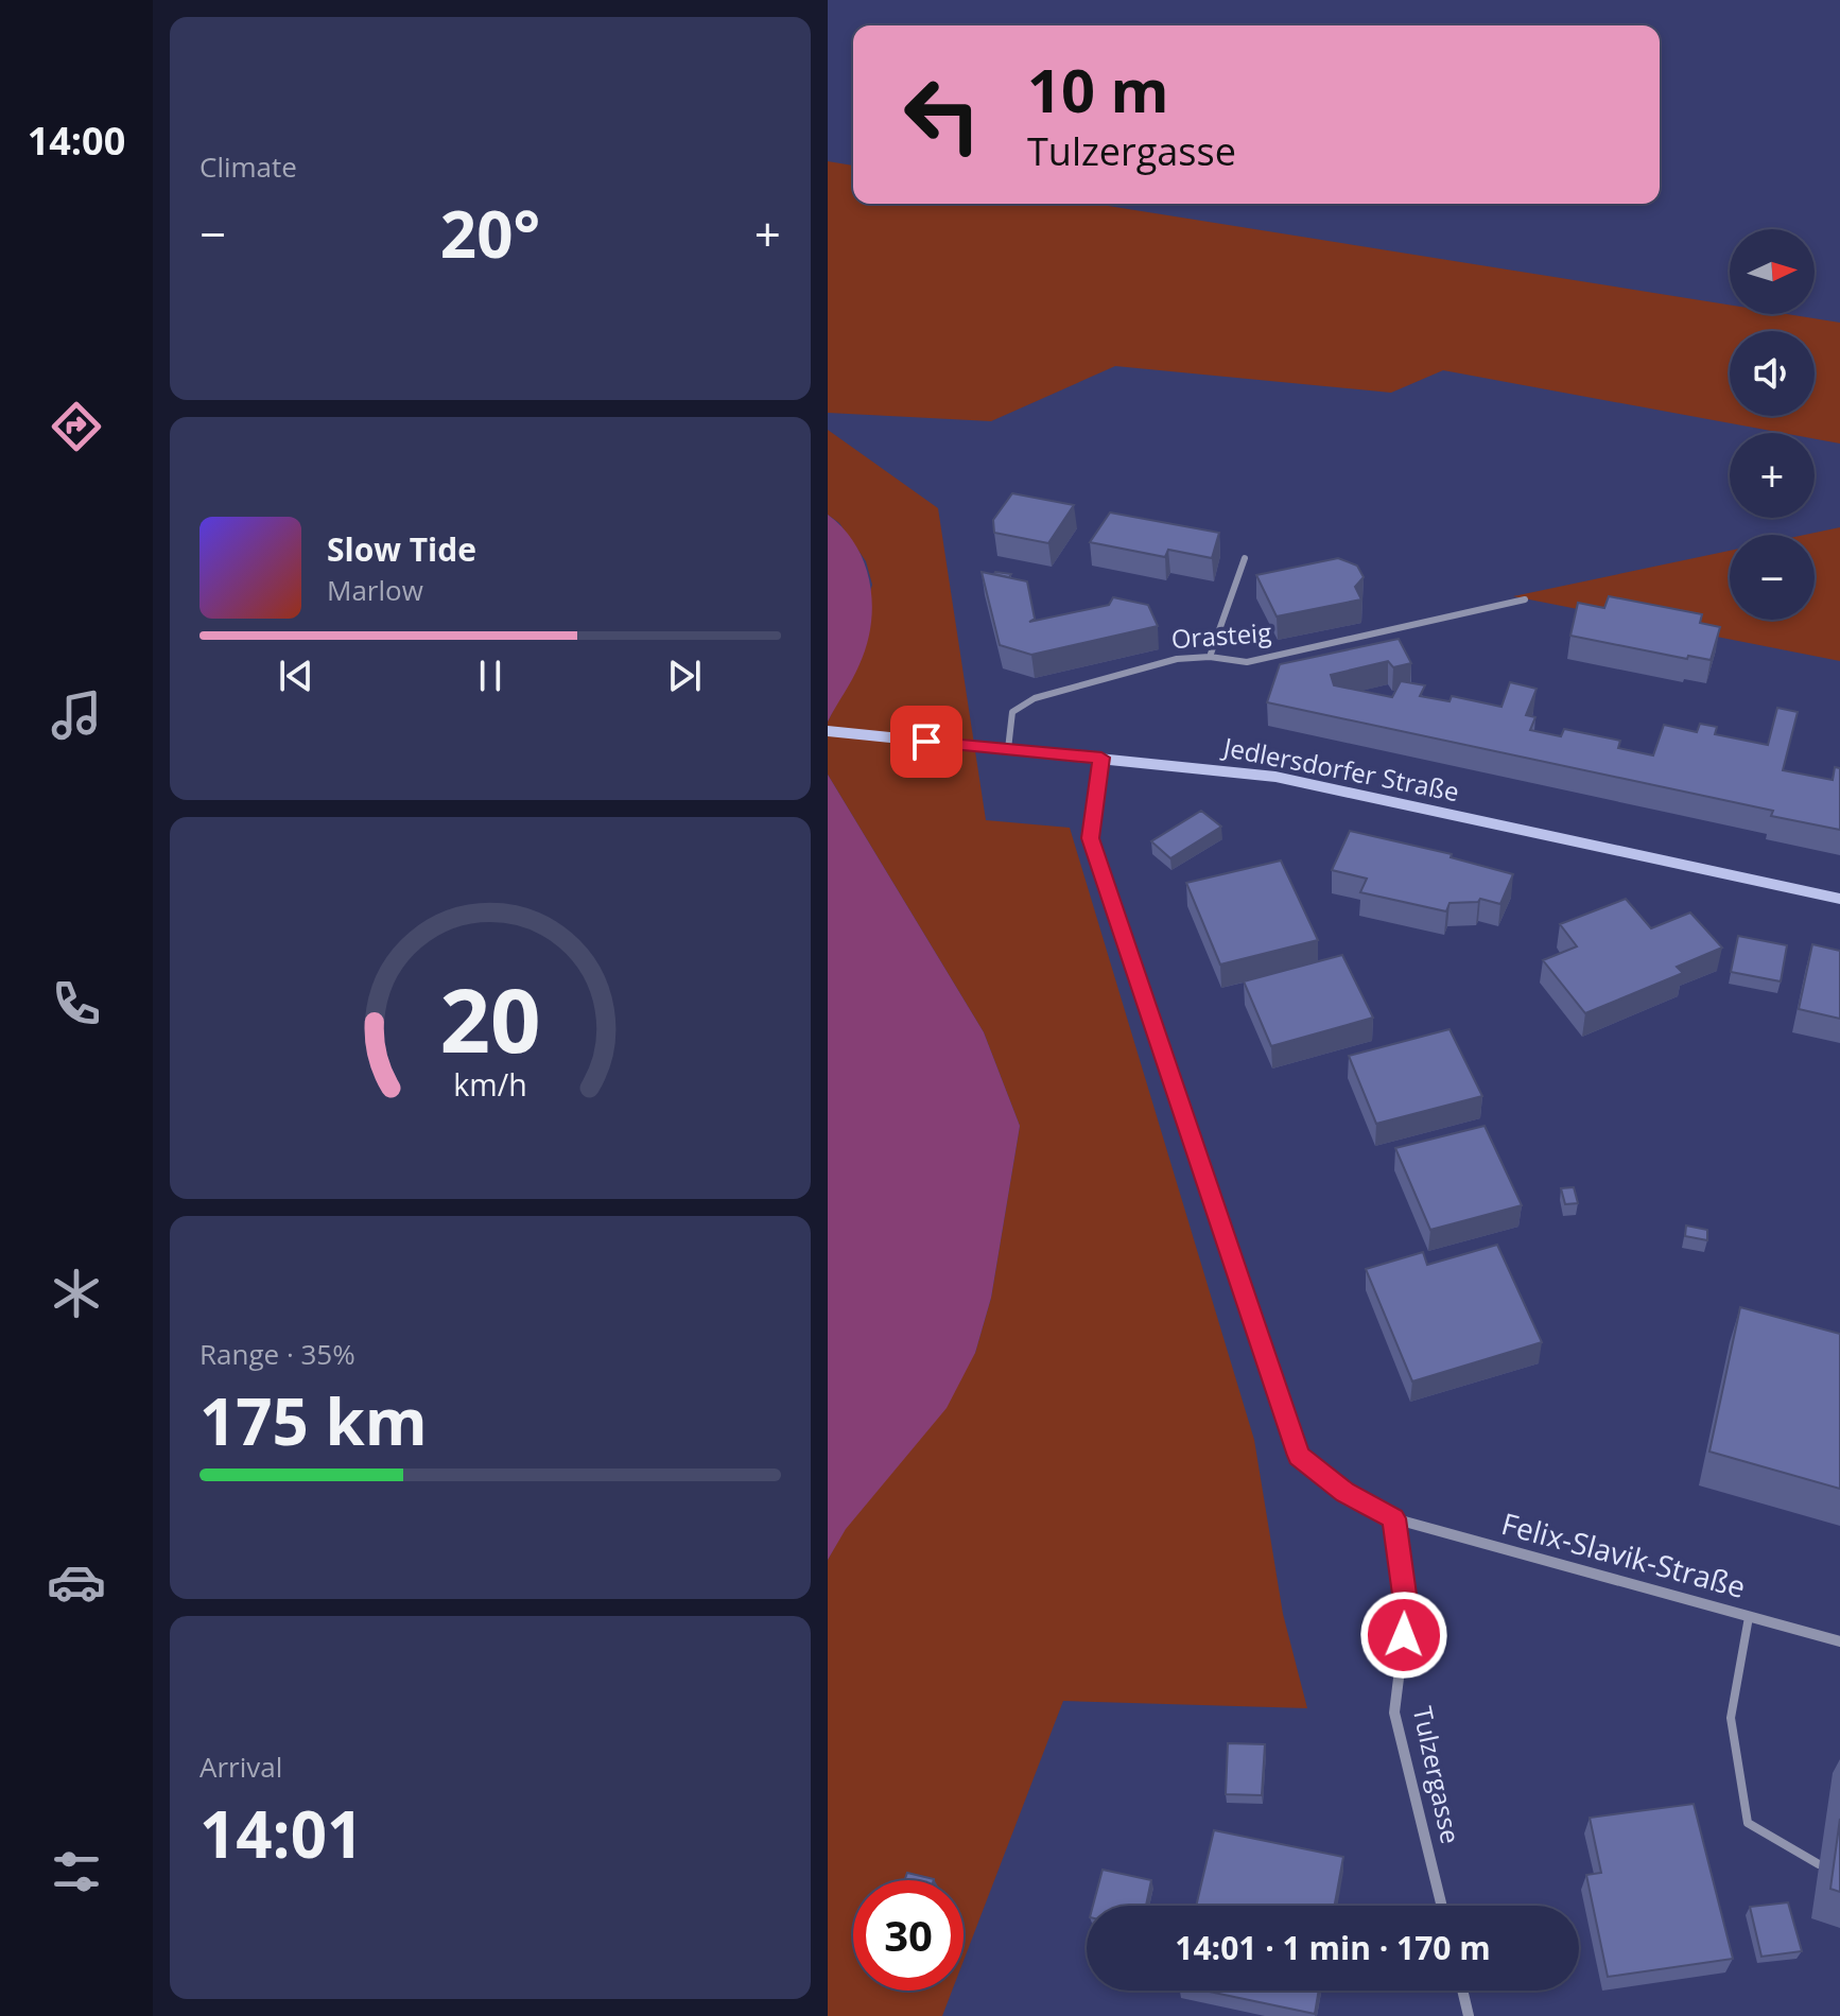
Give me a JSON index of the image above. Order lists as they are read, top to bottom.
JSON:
{
  "streets": {
    "street": [
      "Orasteig",
      "Jedlersdorfer Straße",
      "Felix-Slavik-Straße",
      "Tulzergasse"
    ]
  },
  "crossings": [
    ["Orasteig", "Jedlersdorfer Straße"],
    ["Felix-Slavik-Straße", "Tulzergasse"]
  ],
  "north": "right",
  "page": {
    "tabs": "14:00",
    "tile": [
      "Climate",
      ["Range · 35%", "175 km"],
      ["Arrival", "14:01"]
    ],
    "turn": ["10 m", "Tulzergasse"],
    "heat": ["−", "20°", "+"],
    "map_buttons": ["+", "−"],
    "song": ["Slow Tide", "Marlow"],
    "limit": "30",
    "trip": "14:01 · 1 min · 170 m",
    "gauge": ["20", "km/h"]
  }
}
